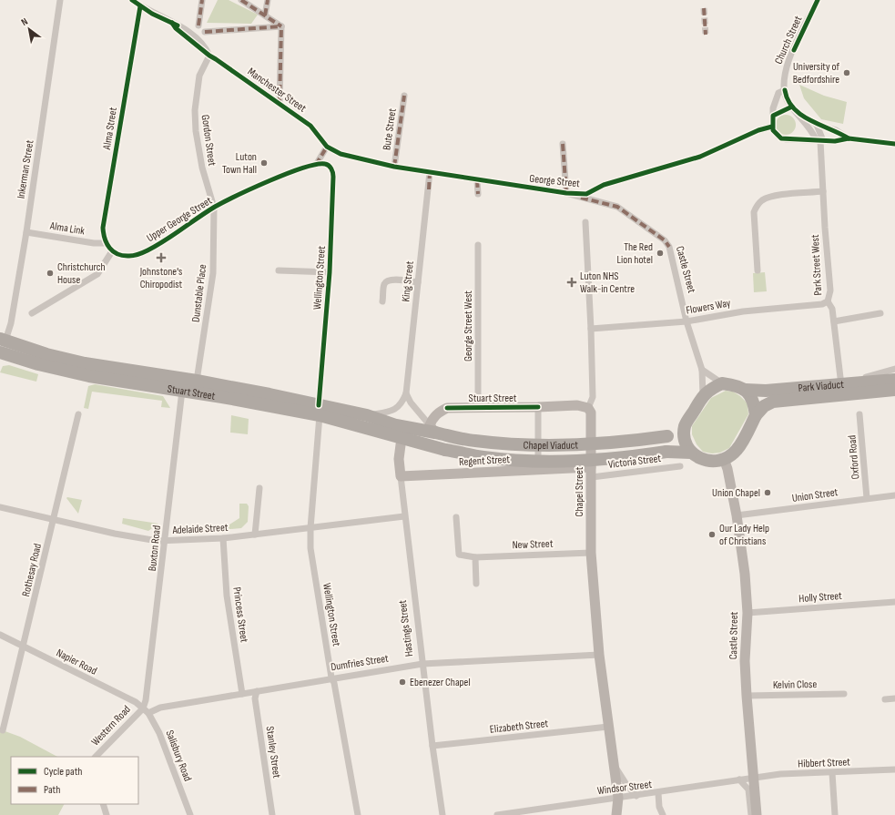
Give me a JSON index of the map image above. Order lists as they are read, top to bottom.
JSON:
{
  "streets": {
    "highway": ["Park Viaduct", "Stuart Street", "Chapel Viaduct"],
    "main road": [
      "Castle Street",
      "Regent Street",
      "Chapel Street",
      "Hastings Street"
    ],
    "street": [
      "Church Street",
      "Manchester Street",
      "Alma Street",
      "Bute Street",
      "Gordon Street",
      "Inkerman Street",
      "George Street",
      "Upper George Street",
      "Alma Link",
      "Park Street West",
      "Wellington Street",
      "King Street",
      "Dunstable Place",
      "Flowers Way",
      "George Street West",
      "Oxford Road",
      "Victoria Street",
      "Union Street",
      "Adelaide Street",
      "New Street",
      "Buxton Road",
      "Rothesay Road",
      "Holly Street",
      "Princess Street",
      "Napier Road",
      "Dumfries Street",
      "Kelvin Close",
      "Western Road",
      "Elizabeth Street",
      "Stanley Street",
      "Salisbury Road",
      "Hibbert Street",
      "Windsor Street"
    ]
  },
  "crossings": [
    ["Manchester Street", "Gordon Street"],
    ["Manchester Street", "George Street"],
    ["Alma Street", "Alma Link"],
    ["Bute Street", "George Street"],
    ["Gordon Street", "Upper George Street"],
    ["Gordon Street", "Dunstable Place"],
    ["Inkerman Street", "Alma Link"],
    ["Inkerman Street", "Stuart Street"],
    ["George Street", "Castle Street"],
    ["George Street", "King Street"],
    ["Upper George Street", "Wellington Street"],
    ["Upper George Street", "Dunstable Place"],
    ["Park Street West", "Flowers Way"],
    ["Park Street West", "Park Viaduct"],
    ["Castle Street", "Flowers Way"],
    ["Castle Street", "Park Viaduct"],
    ["Castle Street", "Chapel Viaduct"],
    ["Castle Street", "Union Street"],
    ["Castle Street", "Holly Street"],
    ["Castle Street", "Kelvin Close"],
    ["Castle Street", "Hibbert Street"],
    ["Castle Street", "Windsor Street"],
    ["Wellington Street", "Stuart Street"],
    ["Wellington Street", "Adelaide Street"],
    ["Wellington Street", "Dumfries Street"],
    ["Dunstable Place", "Stuart Street"],
    ["Flowers Way", "Chapel Street"],
    ["George Street West", "Stuart Street"],
    ["Park Viaduct", "Chapel Viaduct"],
    ["Stuart Street", "Chapel Viaduct"],
    ["Stuart Street", "Chapel Street"],
    ["Stuart Street", "Buxton Road"],
    ["Stuart Street", "Hastings Street"],
    ["Oxford Road", "Union Street"],
    ["Regent Street", "Chapel Street"],
    ["Regent Street", "Hastings Street"],
    ["Victoria Street", "Chapel Street"],
    ["Chapel Street", "New Street"],
    ["Chapel Street", "Dumfries Street"],
    ["Chapel Street", "Elizabeth Street"],
    ["Chapel Street", "Windsor Street"],
    ["Adelaide Street", "Buxton Road"],
    ["Adelaide Street", "Rothesay Road"],
    ["Adelaide Street", "Princess Street"],
    ["Adelaide Street", "Hastings Street"],
    ["Buxton Road", "Napier Road"],
    ["Buxton Road", "Western Road"],
    ["Buxton Road", "Salisbury Road"],
    ["Rothesay Road", "Napier Road"],
    ["Princess Street", "Dumfries Street"],
    ["Hastings Street", "Dumfries Street"],
    ["Hastings Street", "Elizabeth Street"],
    ["Napier Road", "Western Road"],
    ["Napier Road", "Salisbury Road"],
    ["Dumfries Street", "Stanley Street"],
    ["Dumfries Street", "Salisbury Road"],
    ["Western Road", "Salisbury Road"],
    ["Hibbert Street", "Windsor Street"]
  ],
  "places": {
    "other": [
      "University of Bedfordshire",
      "Luton Town Hall",
      "The Red Lion hotel",
      "Christchurch House",
      "Union Chapel",
      "Our Lady Help of Christians",
      "Ebenezer Chapel"
    ],
    "health": ["Johnstone's Chiropodist", "Luton NHS Walk-in Centre"]
  },
  "legend": ["Cycle path", "Path"],
  "north": "top left"
}
